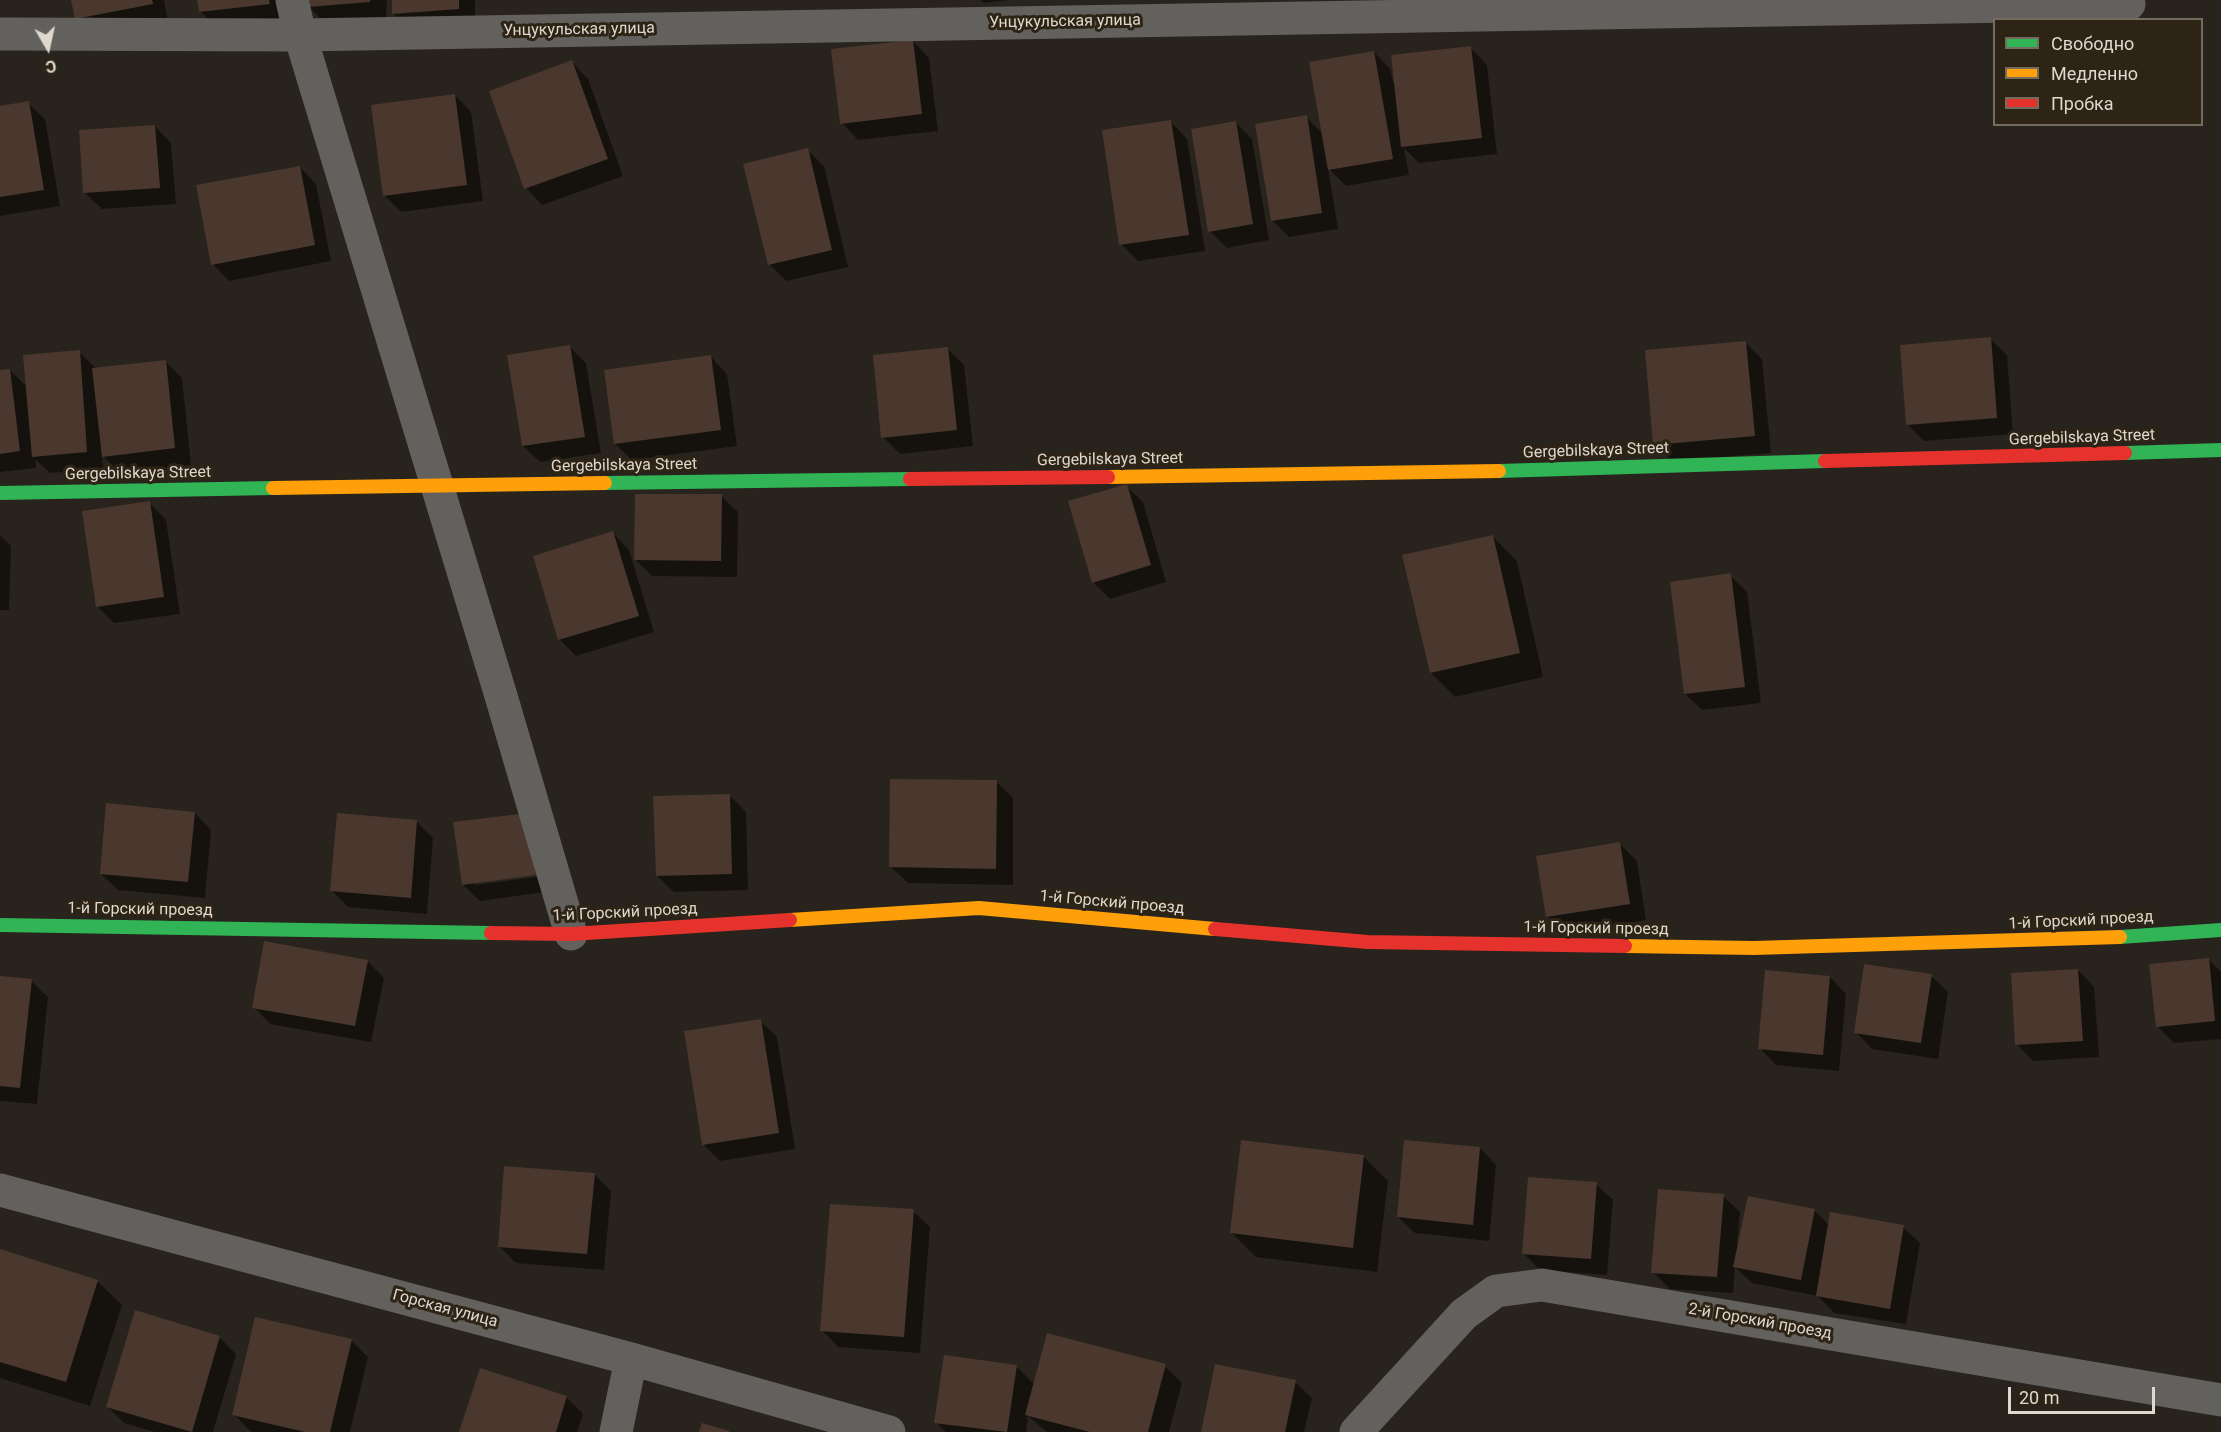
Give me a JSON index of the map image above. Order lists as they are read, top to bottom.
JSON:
{
  "streets": {
    "street": [
      "Унцукульская улица",
      "Gergebilskaya Street",
      "1-й Горский проезд",
      "Горская улица",
      "2-й Горский проезд"
    ]
  },
  "legend": ["Свободно", "Медленно", "Пробка"],
  "scale_bar": "20 m",
  "north": "bottom"
}
